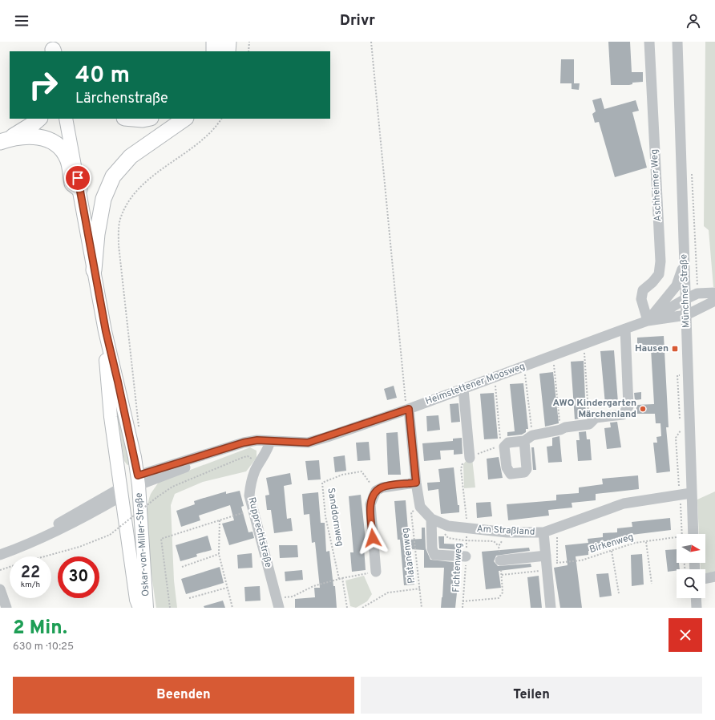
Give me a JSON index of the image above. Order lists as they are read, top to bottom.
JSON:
{
  "streets": {
    "main road": ["Oskar-von-Miller-Straße"],
    "street": [
      "Aschheimer Weg",
      "Münchner Straße",
      "Heimstettener Moosweg",
      "Am Straßland",
      "Rupprechtstraße"
    ],
    "path": [
      "Sanddornweg",
      "Birkenweg",
      "Platanenweg",
      "Fichtenweg"
    ]
  },
  "crossings": [
    ["Aschheimer Weg", "Heimstettener Moosweg"],
    ["Münchner Straße", "Heimstettener Moosweg"],
    ["Münchner Straße", "Am Straßland"],
    ["Heimstettener Moosweg", "Rupprechtstraße"],
    ["Heimstettener Moosweg", "Oskar-von-Miller-Straße"],
    ["Am Straßland", "Platanenweg"],
    ["Am Straßland", "Fichtenweg"]
  ],
  "places": {
    "transit": ["Hausen"],
    "other": ["AWO Kindergarten Märchenland"]
  },
  "north": "right",
  "page": {
    "header": "Drivr",
    "turn": ["40 m", "Lärchenstraße"],
    "speed": "22 km/h",
    "limit": "30",
    "heading": ["2 Min.", "630 m · 10:25"],
    "buttons": ["Beenden", "Teilen"]
  }
}
